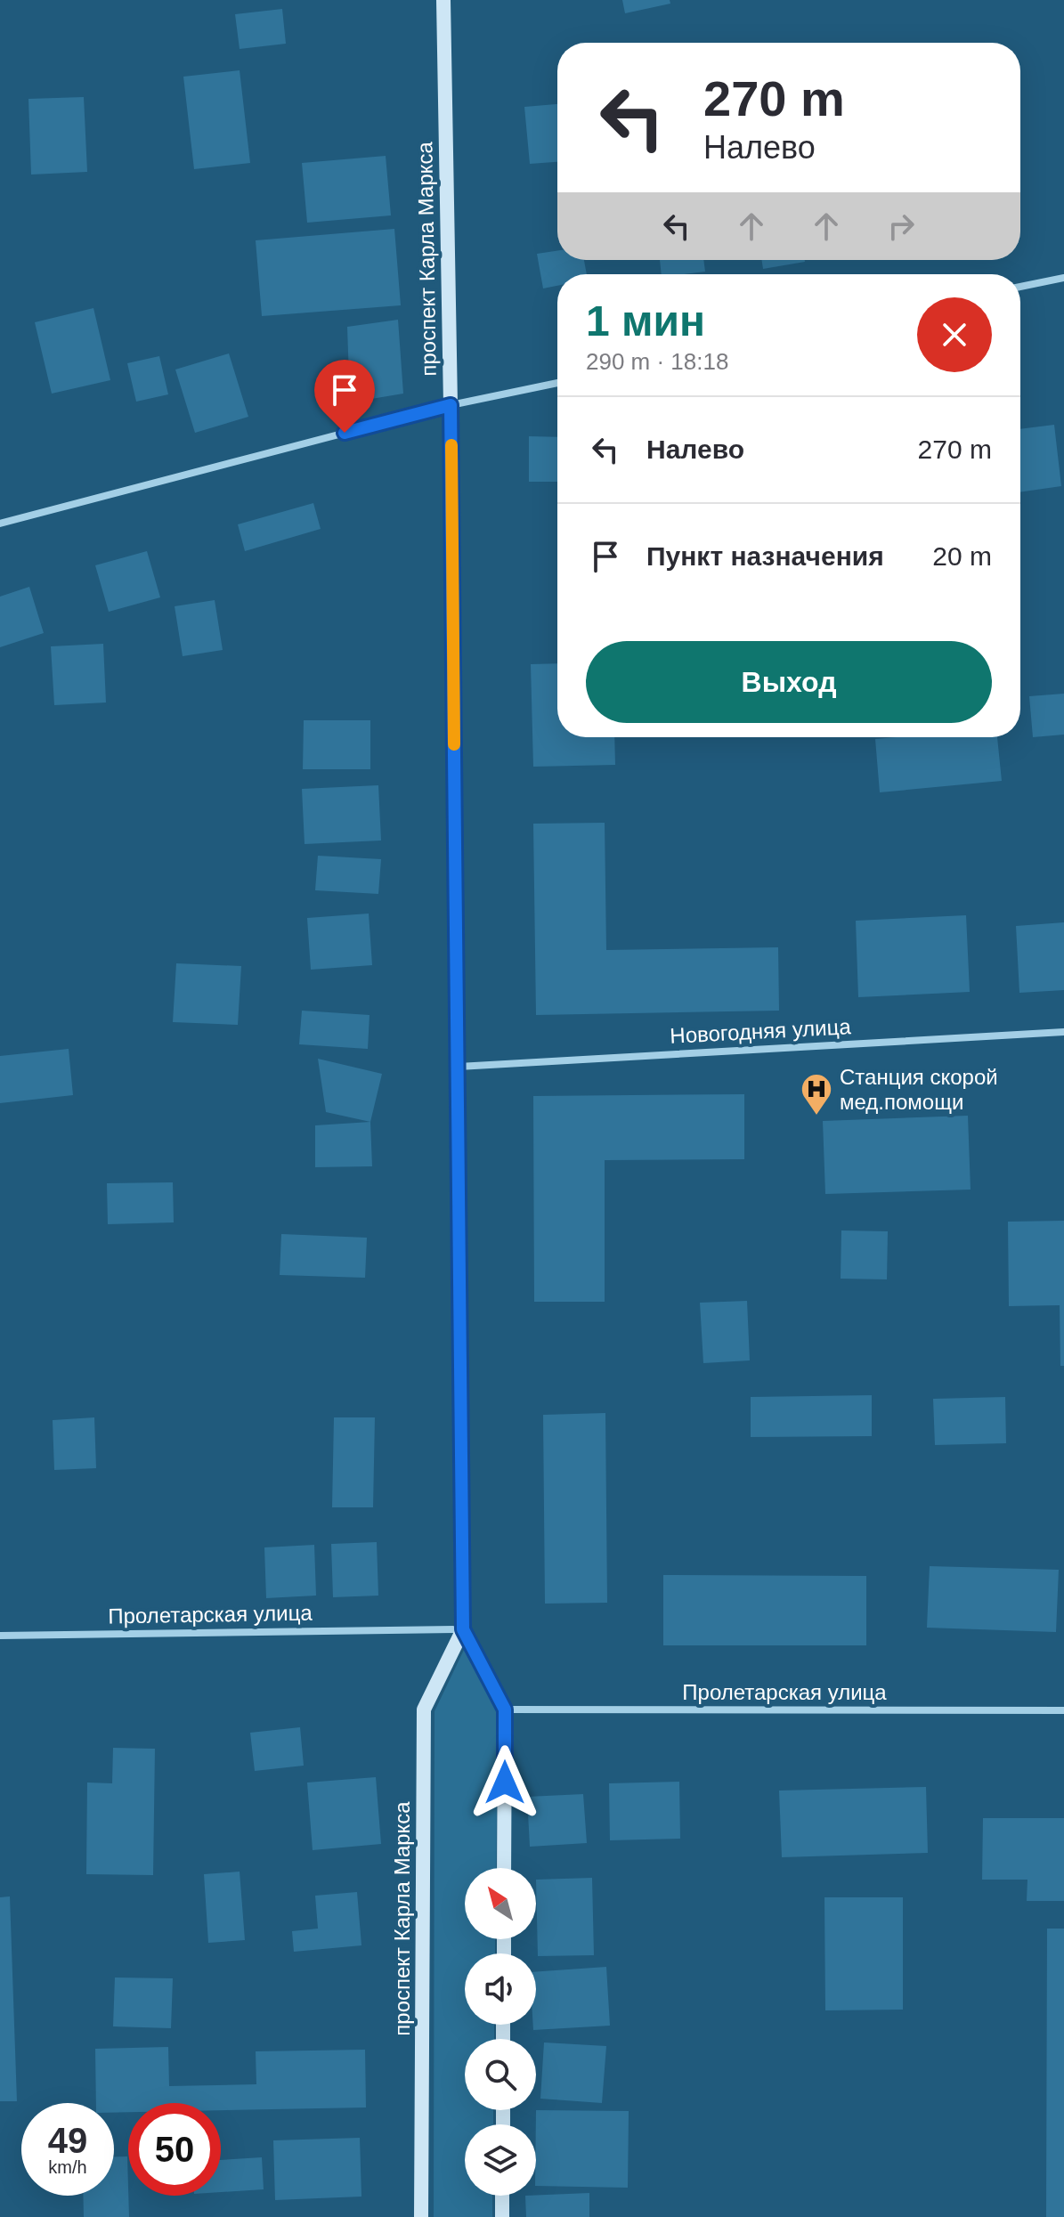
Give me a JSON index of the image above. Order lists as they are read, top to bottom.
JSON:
{
  "streets": {
    "main road": ["проспект Карла Маркса"],
    "street": ["Новогодняя улица", "Пролетарская улица"]
  },
  "crossings": [
    ["проспект Карла Маркса", "Новогодняя улица"],
    ["проспект Карла Маркса", "Пролетарская улица"]
  ],
  "places": {
    "hospital": ["Станция скорой мед.помощи"]
  },
  "north": "top left",
  "page": {
    "turn": ["270 m", "Налево"],
    "heading": ["1 мин", "290 m · 18:18"],
    "list": [
      {
        "name": "Налево",
        "value": "270 m"
      },
      {
        "name": "Пункт назначения",
        "value": "20 m"
      }
    ],
    "buttons": "Выход",
    "speed": "49 km/h",
    "limit": "50"
  }
}
